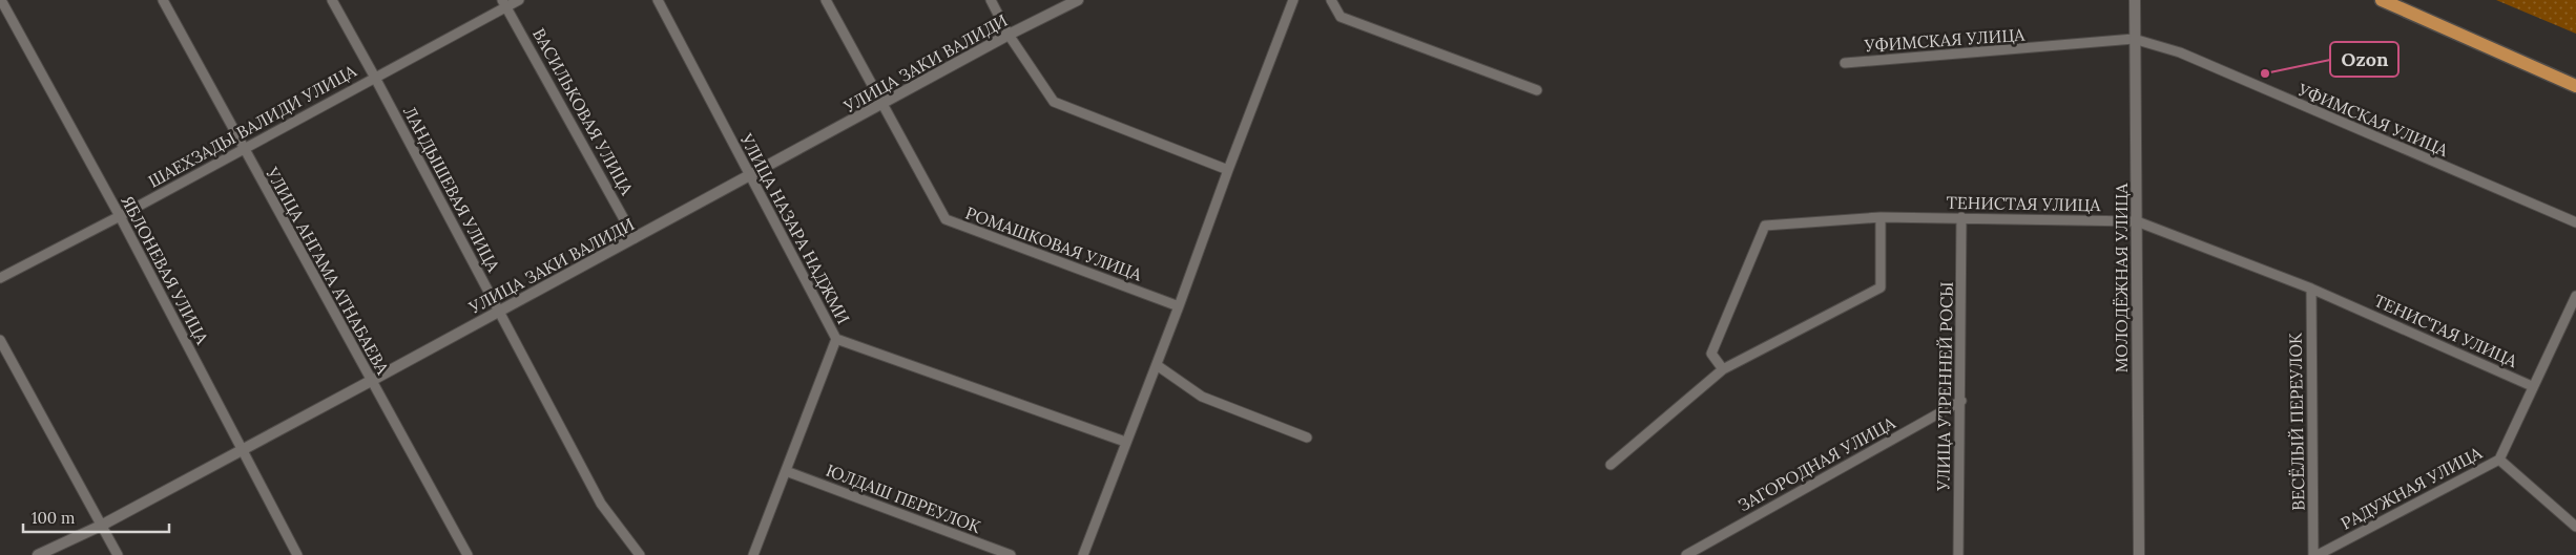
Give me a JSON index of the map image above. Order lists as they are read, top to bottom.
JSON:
{
  "streets": {
    "street": [
      "УФИМСКАЯ УЛИЦА",
      "УЛИЦА ЗАКИ ВАЛИДИ",
      "ВАСИЛЬКОВАЯ УЛИЦА",
      "ШАЕХЗАДЫ ВАЛИДИ УЛИЦА",
      "ЛАНДЫШЕВАЯ УЛИЦА",
      "ТЕНИСТАЯ УЛИЦА",
      "УЛИЦА НАЗАРА НАДЖМИ",
      "РОМАШКОВАЯ УЛИЦА",
      "ЯБЛОНЕВАЯ УЛИЦА",
      "УЛИЦА АНГАМА АТНАБАЕВА",
      "МОЛОДЁЖНАЯ УЛИЦА",
      "УЛИЦА УТРЕННЕЙ РОСЫ",
      "ВЕСЁЛЫЙ ПЕРЕУЛОК",
      "ЗАГОРОДНАЯ УЛИЦА",
      "РАДУЖНАЯ УЛИЦА",
      "ЮЛДАШ ПЕРЕУЛОК"
    ]
  },
  "crossings": [
    ["УФИМСКАЯ УЛИЦА", "МОЛОДЁЖНАЯ УЛИЦА"],
    ["УЛИЦА ЗАКИ ВАЛИДИ", "ВАСИЛЬКОВАЯ УЛИЦА"],
    ["УЛИЦА ЗАКИ ВАЛИДИ", "ЛАНДЫШЕВАЯ УЛИЦА"],
    ["УЛИЦА ЗАКИ ВАЛИДИ", "УЛИЦА НАЗАРА НАДЖМИ"],
    ["УЛИЦА ЗАКИ ВАЛИДИ", "РОМАШКОВАЯ УЛИЦА"],
    ["УЛИЦА ЗАКИ ВАЛИДИ", "ЯБЛОНЕВАЯ УЛИЦА"],
    ["УЛИЦА ЗАКИ ВАЛИДИ", "УЛИЦА АНГАМА АТНАБАЕВА"],
    ["ВАСИЛЬКОВАЯ УЛИЦА", "ШАЕХЗАДЫ ВАЛИДИ УЛИЦА"],
    ["ШАЕХЗАДЫ ВАЛИДИ УЛИЦА", "ЛАНДЫШЕВАЯ УЛИЦА"],
    ["ШАЕХЗАДЫ ВАЛИДИ УЛИЦА", "ЯБЛОНЕВАЯ УЛИЦА"],
    ["ШАЕХЗАДЫ ВАЛИДИ УЛИЦА", "УЛИЦА АНГАМА АТНАБАЕВА"],
    ["ТЕНИСТАЯ УЛИЦА", "МОЛОДЁЖНАЯ УЛИЦА"],
    ["ТЕНИСТАЯ УЛИЦА", "УЛИЦА УТРЕННЕЙ РОСЫ"],
    ["ТЕНИСТАЯ УЛИЦА", "ВЕСЁЛЫЙ ПЕРЕУЛОК"],
    ["ТЕНИСТАЯ УЛИЦА", "РАДУЖНАЯ УЛИЦА"],
    ["УЛИЦА УТРЕННЕЙ РОСЫ", "ЗАГОРОДНАЯ УЛИЦА"],
    ["ВЕСЁЛЫЙ ПЕРЕУЛОК", "РАДУЖНАЯ УЛИЦА"]
  ],
  "places": ["Ozon"],
  "scale_bar": "100 m"
}
